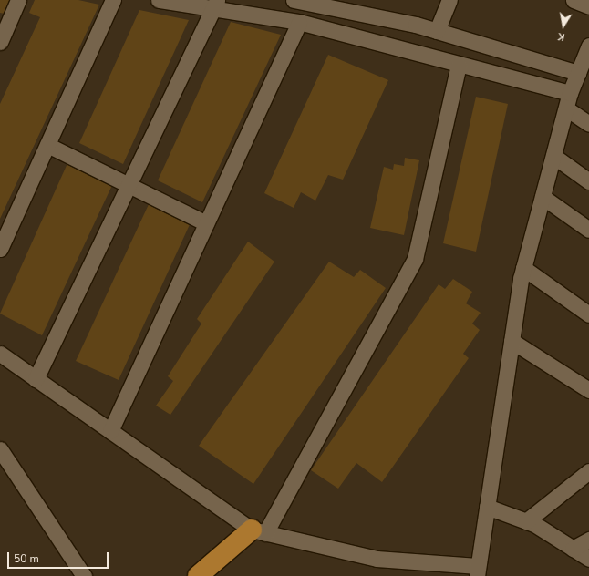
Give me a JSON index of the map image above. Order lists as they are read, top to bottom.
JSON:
{
  "scale_bar": "50 m",
  "north": "bottom"
}
